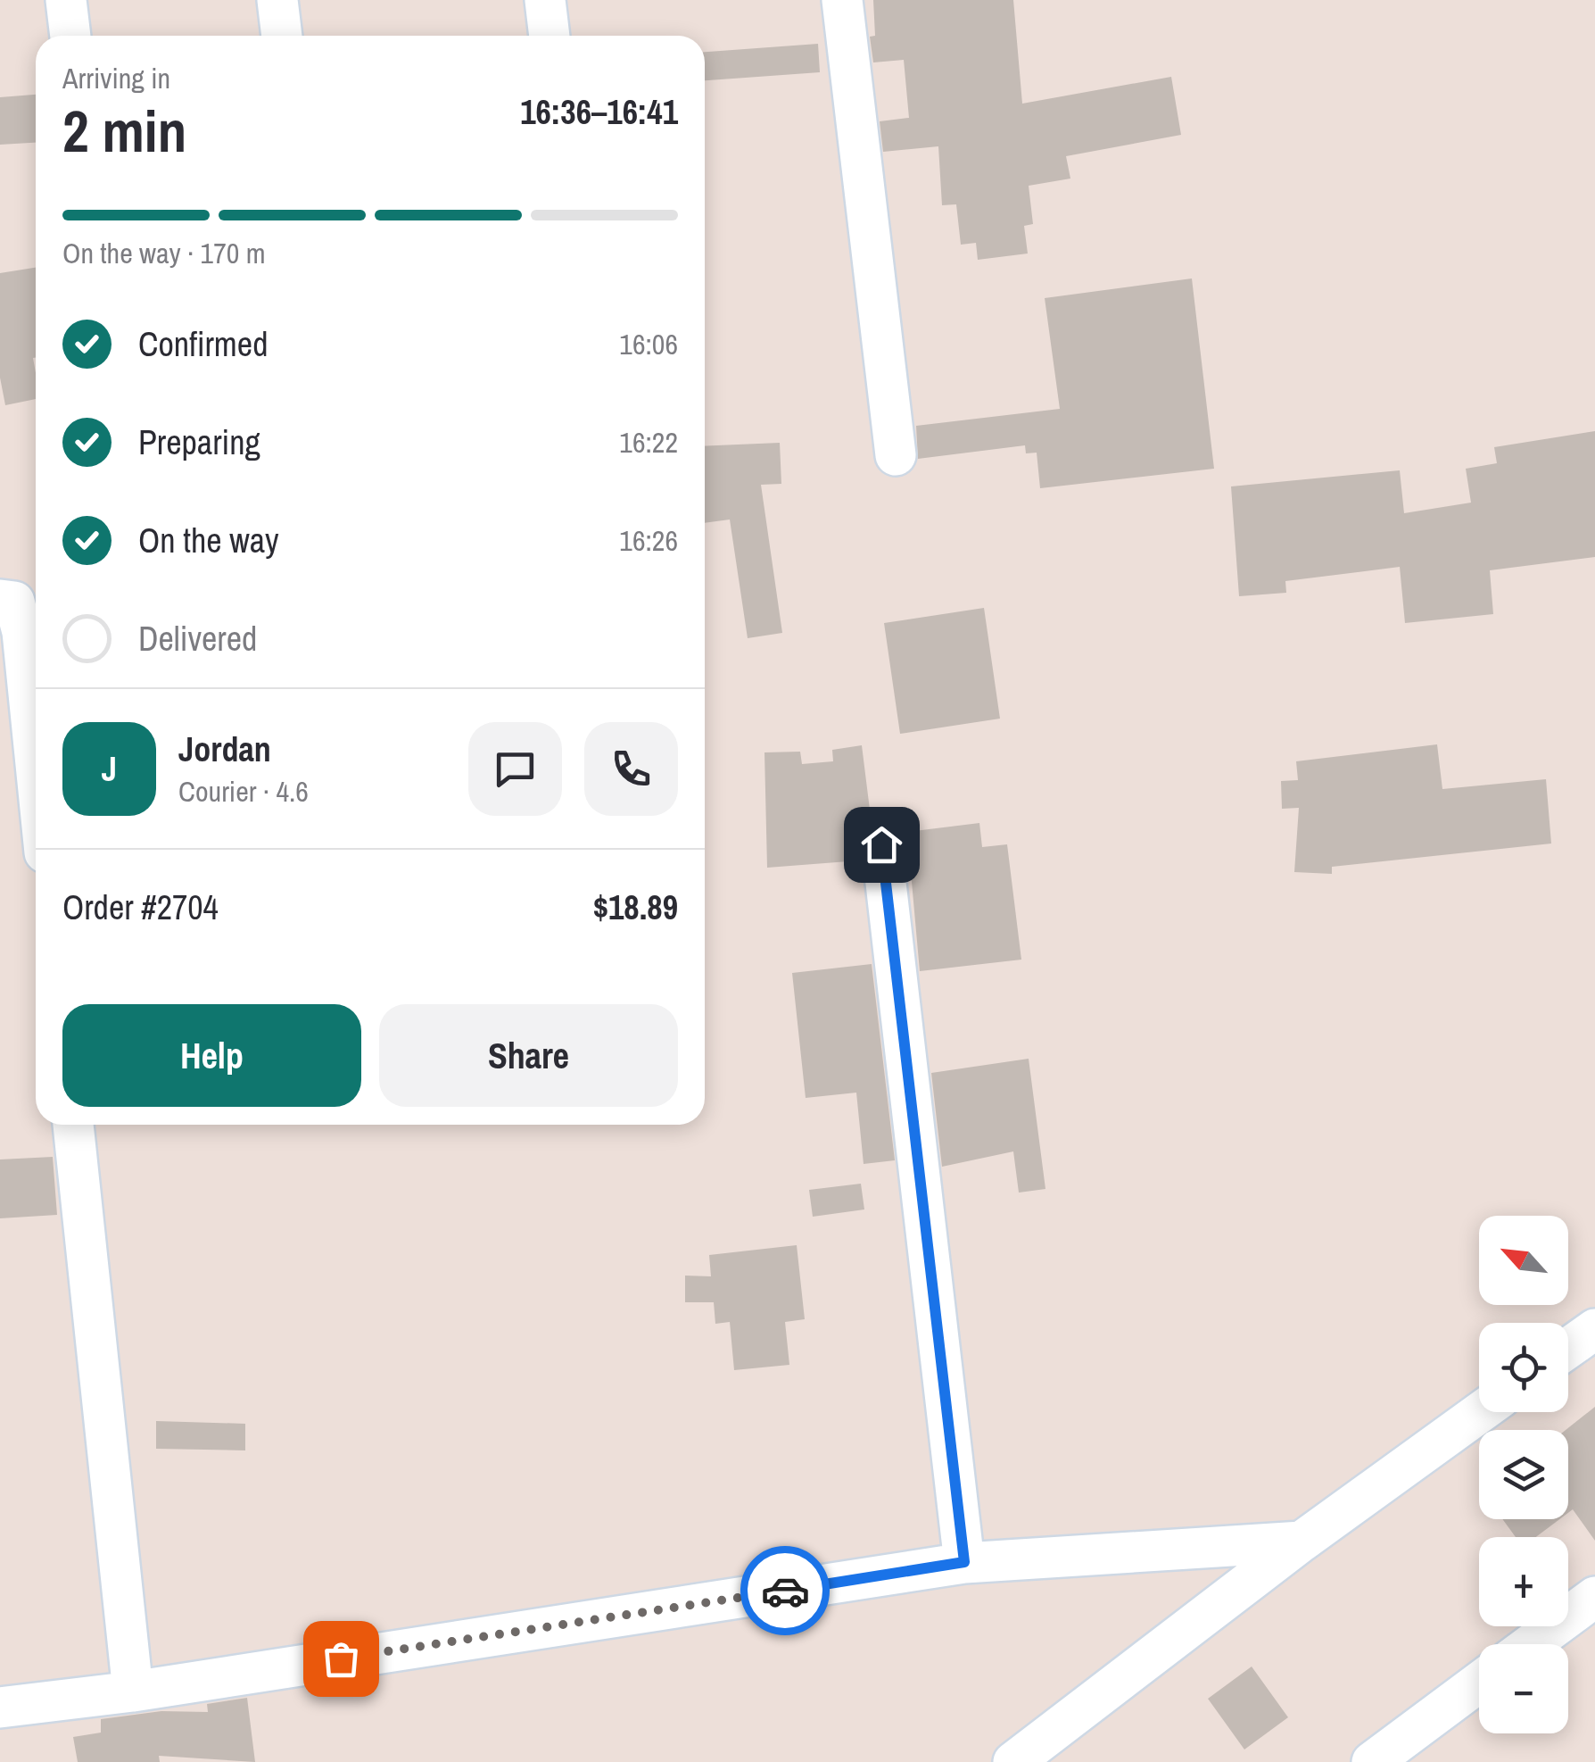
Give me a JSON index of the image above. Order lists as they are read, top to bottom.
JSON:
{
  "north": "top left",
  "page": {
    "heading": ["2 min", "Arriving in", "16:36–16:41"],
    "panel": [
      "Jordan",
      "Courier · 4.6",
      "Order #2704",
      "$18.89"
    ],
    "bar": "On the way · 170 m",
    "list": [
      ["Confirmed", "16:06"],
      ["Preparing", "16:22"],
      ["On the way", "16:26"],
      "Delivered"
    ],
    "round": "J",
    "buttons": ["Help", "Share"],
    "map_buttons": ["+", "−"]
  }
}
